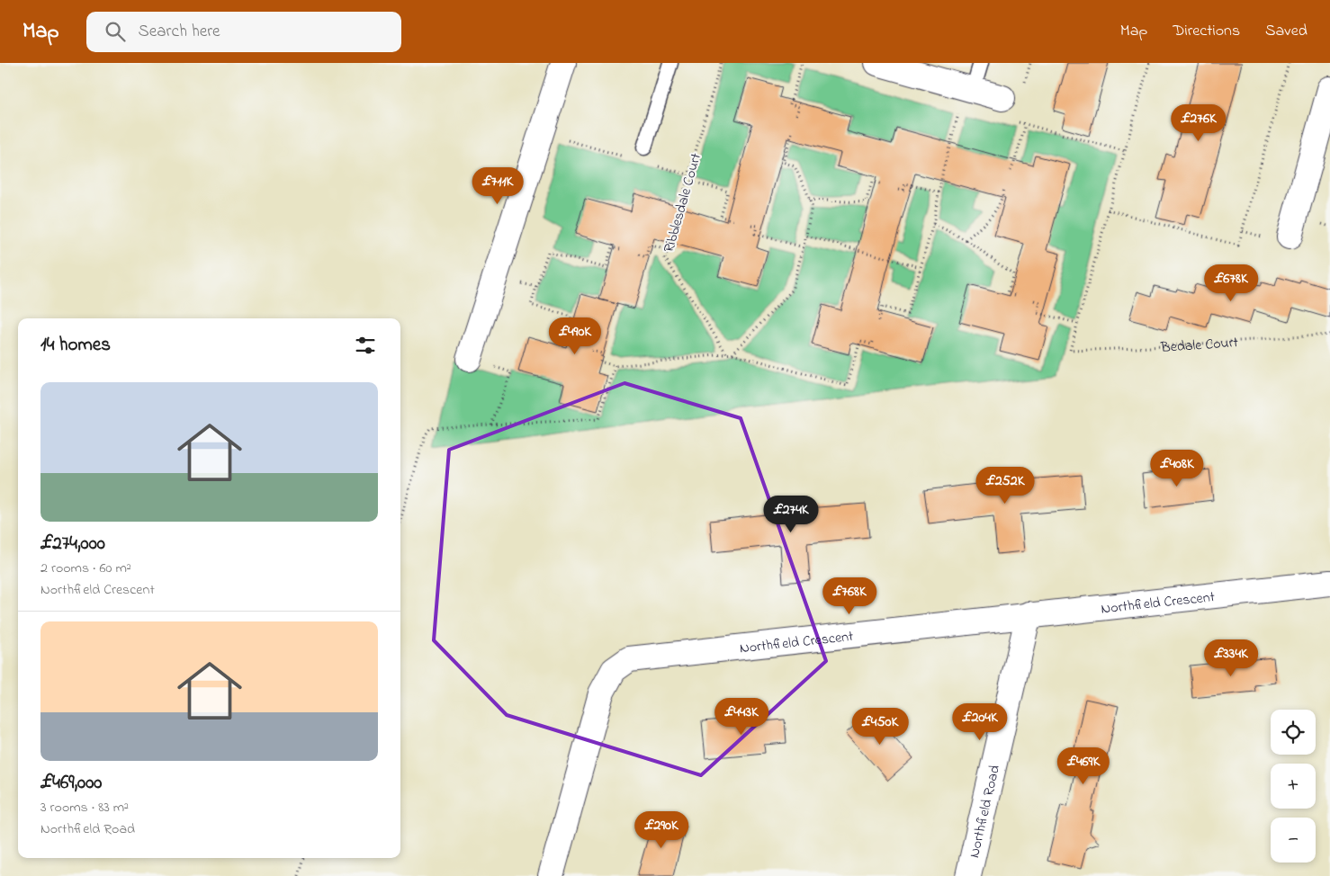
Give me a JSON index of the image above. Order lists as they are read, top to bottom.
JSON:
{
  "streets": {
    "street": ["Northfield Crescent", "Northfield Road"],
    "path": ["Ribblesdale Court", "Bedale Court"]
  },
  "crossings": [
    ["Northfield Crescent", "Northfield Road"]
  ],
  "page": {
    "header": "Map",
    "search": "Search here",
    "nav": ["Map", "Directions", "Saved"],
    "price": [
      "£276K",
      "£711K",
      "£678K",
      "£490K",
      "£408K",
      "£252K",
      "£274K",
      "£768K",
      "£334K",
      "£443K",
      "£204K",
      "£450K",
      "£469K",
      "£290K"
    ],
    "heading": "14 homes",
    "list": [
      {
        "name": "£274,000",
        "note": "2 rooms · 60 m² · Northfield Crescent"
      },
      {
        "name": "£469,000",
        "note": "3 rooms · 83 m² · Northfield Road"
      }
    ],
    "map_buttons": ["+", "−"]
  }
}
